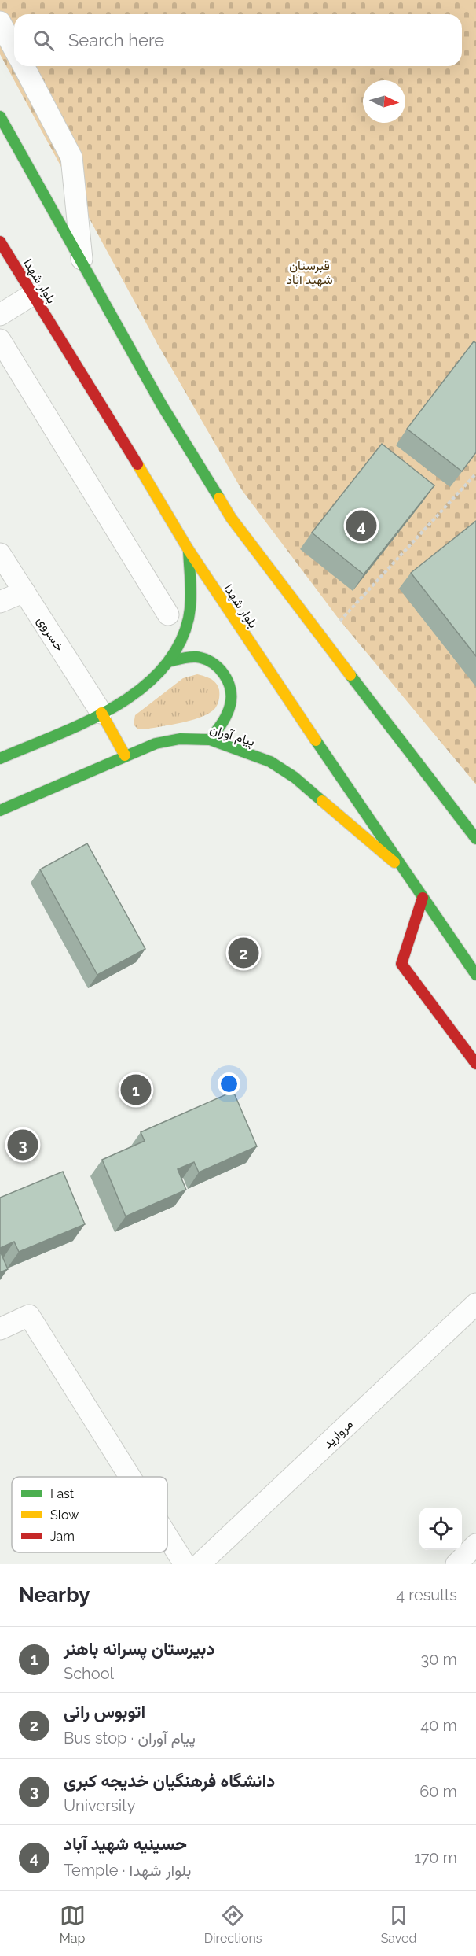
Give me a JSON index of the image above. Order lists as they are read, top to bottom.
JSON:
{
  "streets": {
    "main road": ["بلوار شهدا", "پیام آوران"],
    "street": ["خسروی", "مروارید"]
  },
  "crossings": [
    ["بلوار شهدا", "پیام آوران"]
  ],
  "parks": ["قبرستان شهید آباد"],
  "legend": ["Fast", "Slow", "Jam"],
  "north": "right",
  "page": {
    "search": "Search here",
    "pins": [
      "4",
      "2",
      "1",
      "3"
    ],
    "heading": ["Nearby", "4 results"],
    "list": [
      {
        "mark": "1",
        "name": "دبیرستان پسرانه باهنر",
        "note": "School",
        "value": "30 m"
      },
      {
        "mark": "2",
        "name": "اتوبوس رانی",
        "note": "Bus stop · پیام آوران",
        "value": "40 m"
      },
      {
        "mark": "3",
        "name": "دانشگاه فرهنگیان خدیجه کبری",
        "note": "University",
        "value": "60 m"
      },
      {
        "mark": "4",
        "name": "حسینیه شهید آباد",
        "note": "Temple · بلوار شهدا",
        "value": "170 m"
      }
    ],
    "nav": ["Map", "Directions", "Saved"]
  }
}
